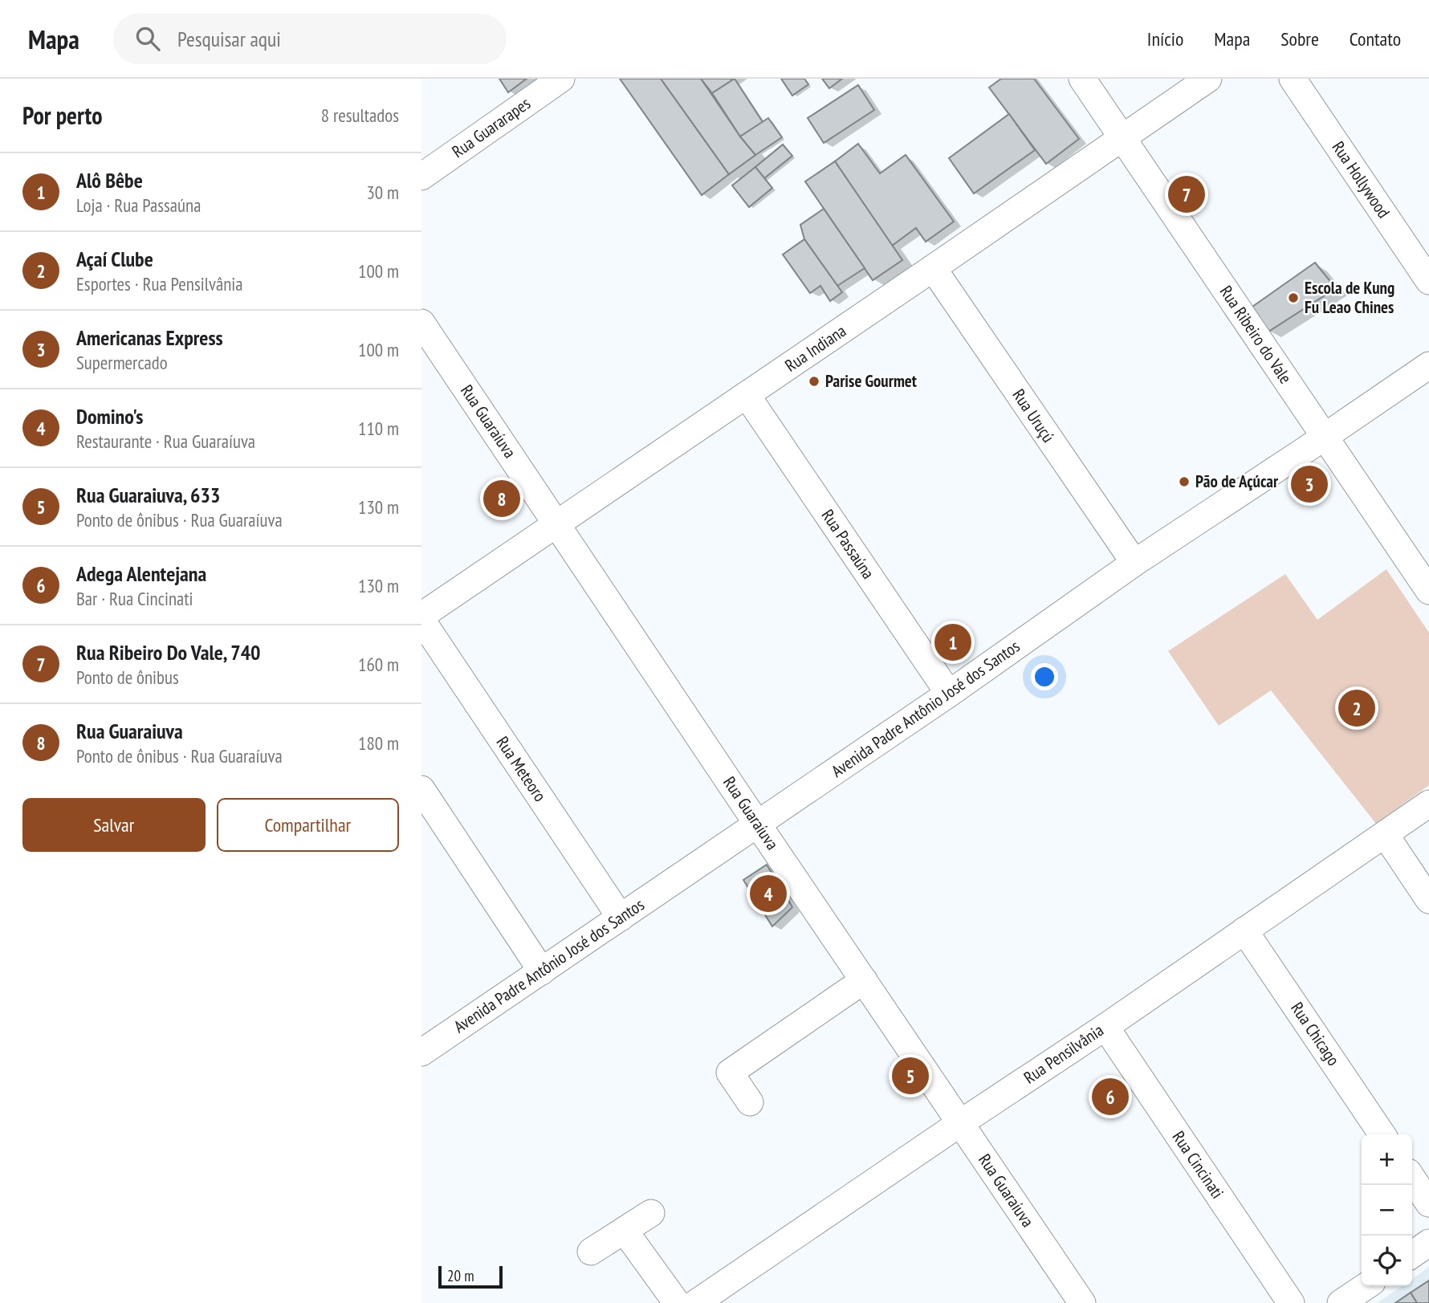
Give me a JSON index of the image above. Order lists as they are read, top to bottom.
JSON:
{
  "streets": {
    "street": [
      "Rua Guararapes",
      "Rua Hollywood",
      "Rua Ribeiro do Vale",
      "Rua Indiana",
      "Rua Uruçú",
      "Rua Guaraíuva",
      "Rua Passaúna",
      "Avenida Padre Antônio José dos Santos",
      "Rua Meteoro",
      "Rua Chicago",
      "Rua Pensilvânia",
      "Rua Cincinati"
    ]
  },
  "crossings": [
    ["Rua Ribeiro do Vale", "Rua Indiana"],
    ["Rua Ribeiro do Vale", "Avenida Padre Antônio José dos Santos"],
    ["Rua Indiana", "Rua Uruçú"],
    ["Rua Indiana", "Rua Guaraíuva"],
    ["Rua Indiana", "Rua Passaúna"],
    ["Rua Uruçú", "Avenida Padre Antônio José dos Santos"],
    ["Rua Guaraíuva", "Avenida Padre Antônio José dos Santos"],
    ["Rua Guaraíuva", "Rua Pensilvânia"],
    ["Rua Passaúna", "Avenida Padre Antônio José dos Santos"],
    ["Avenida Padre Antônio José dos Santos", "Rua Meteoro"],
    ["Rua Chicago", "Rua Pensilvânia"],
    ["Rua Pensilvânia", "Rua Cincinati"]
  ],
  "places": ["Escola de Kung Fu Leao Chines", "Parise Gourmet", "Pão de Açúcar"],
  "scale_bar": "20 m",
  "page": {
    "header": "Mapa",
    "search": "Pesquisar aqui",
    "nav": [
      "Início",
      "Mapa",
      "Sobre",
      "Contato"
    ],
    "heading": ["Por perto", "8 resultados"],
    "list": [
      {
        "mark": "1",
        "name": "Alô Bêbe",
        "note": "Loja · Rua Passaúna",
        "value": "30 m"
      },
      {
        "mark": "2",
        "name": "Açaí Clube",
        "note": "Esportes · Rua Pensilvânia",
        "value": "100 m"
      },
      {
        "mark": "3",
        "name": "Americanas Express",
        "note": "Supermercado",
        "value": "100 m"
      },
      {
        "mark": "4",
        "name": "Domino's",
        "note": "Restaurante · Rua Guaraíuva",
        "value": "110 m"
      },
      {
        "mark": "5",
        "name": "Rua Guaraiuva, 633",
        "note": "Ponto de ônibus · Rua Guaraíuva",
        "value": "130 m"
      },
      {
        "mark": "6",
        "name": "Adega Alentejana",
        "note": "Bar · Rua Cincinati",
        "value": "130 m"
      },
      {
        "mark": "7",
        "name": "Rua Ribeiro Do Vale, 740",
        "note": "Ponto de ônibus",
        "value": "160 m"
      },
      {
        "mark": "8",
        "name": "Rua Guaraiuva",
        "note": "Ponto de ônibus · Rua Guaraíuva",
        "value": "180 m"
      }
    ],
    "pins": [
      "7",
      "3",
      "8",
      "1",
      "2",
      "4",
      "5",
      "6"
    ],
    "buttons": ["Salvar", "Compartilhar"],
    "map_buttons": ["+", "−"],
    "scale": "20 m"
  }
}
